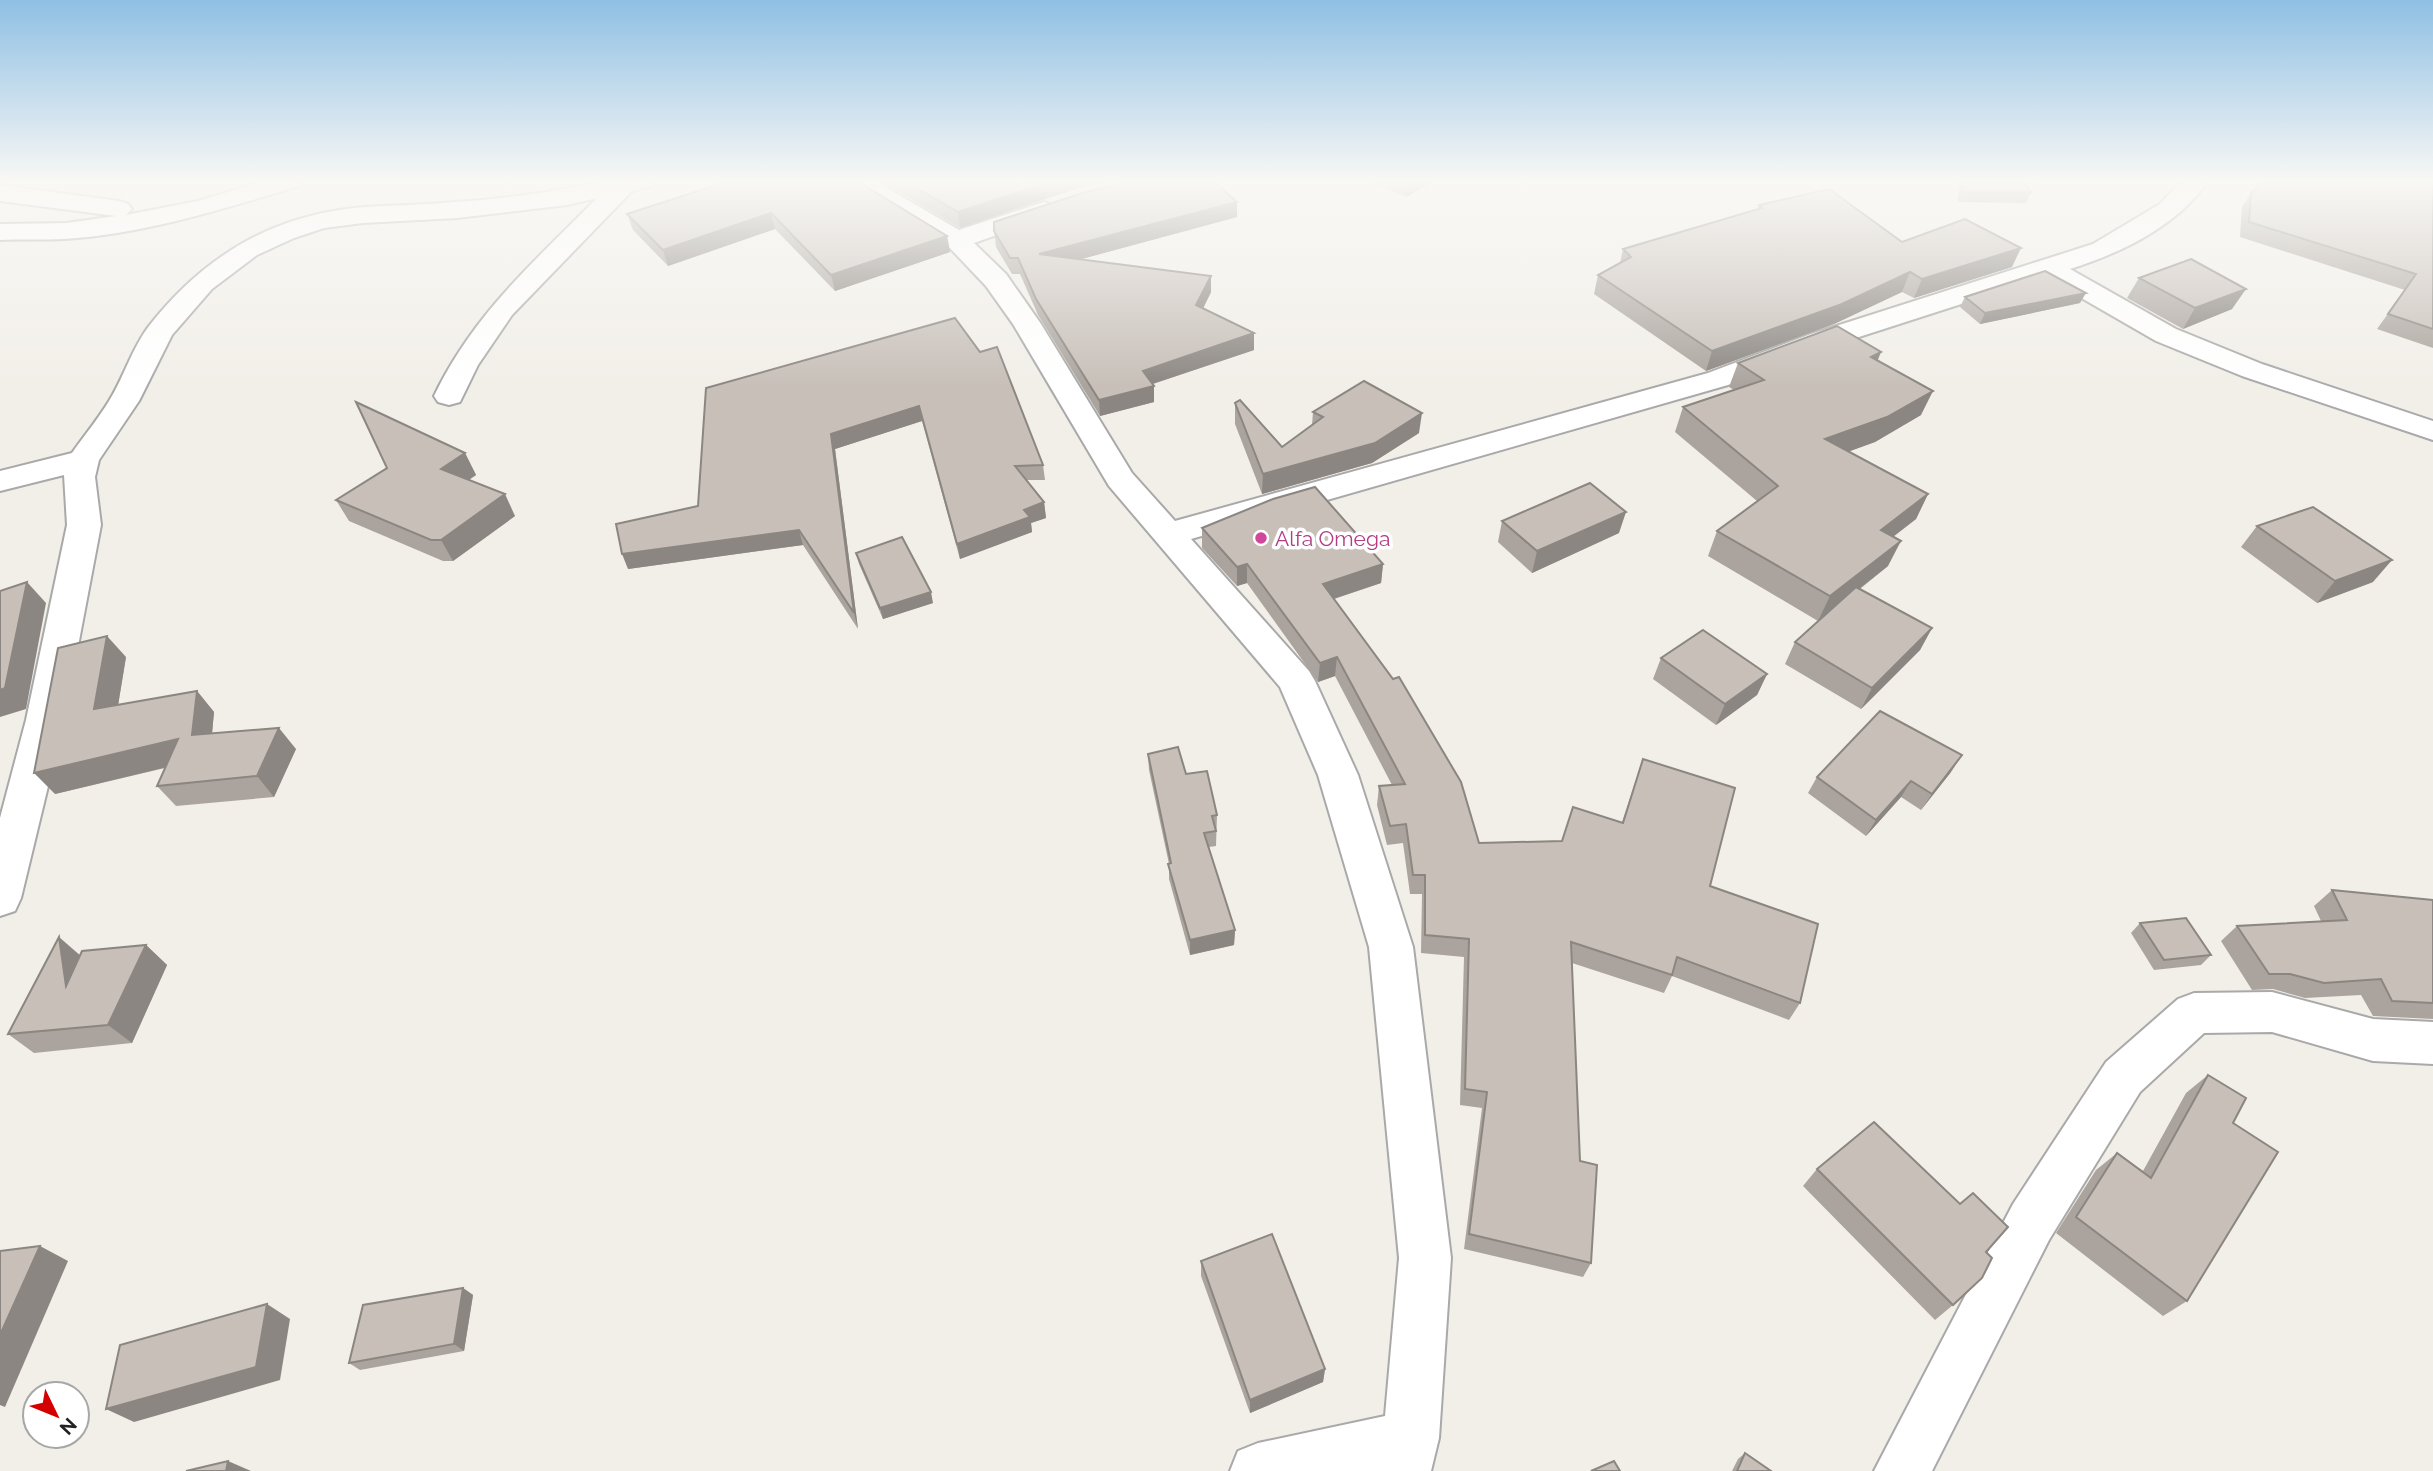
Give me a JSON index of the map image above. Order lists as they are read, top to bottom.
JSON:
{
  "places": ["Alfa Omega"],
  "north": "bottom right"
}
